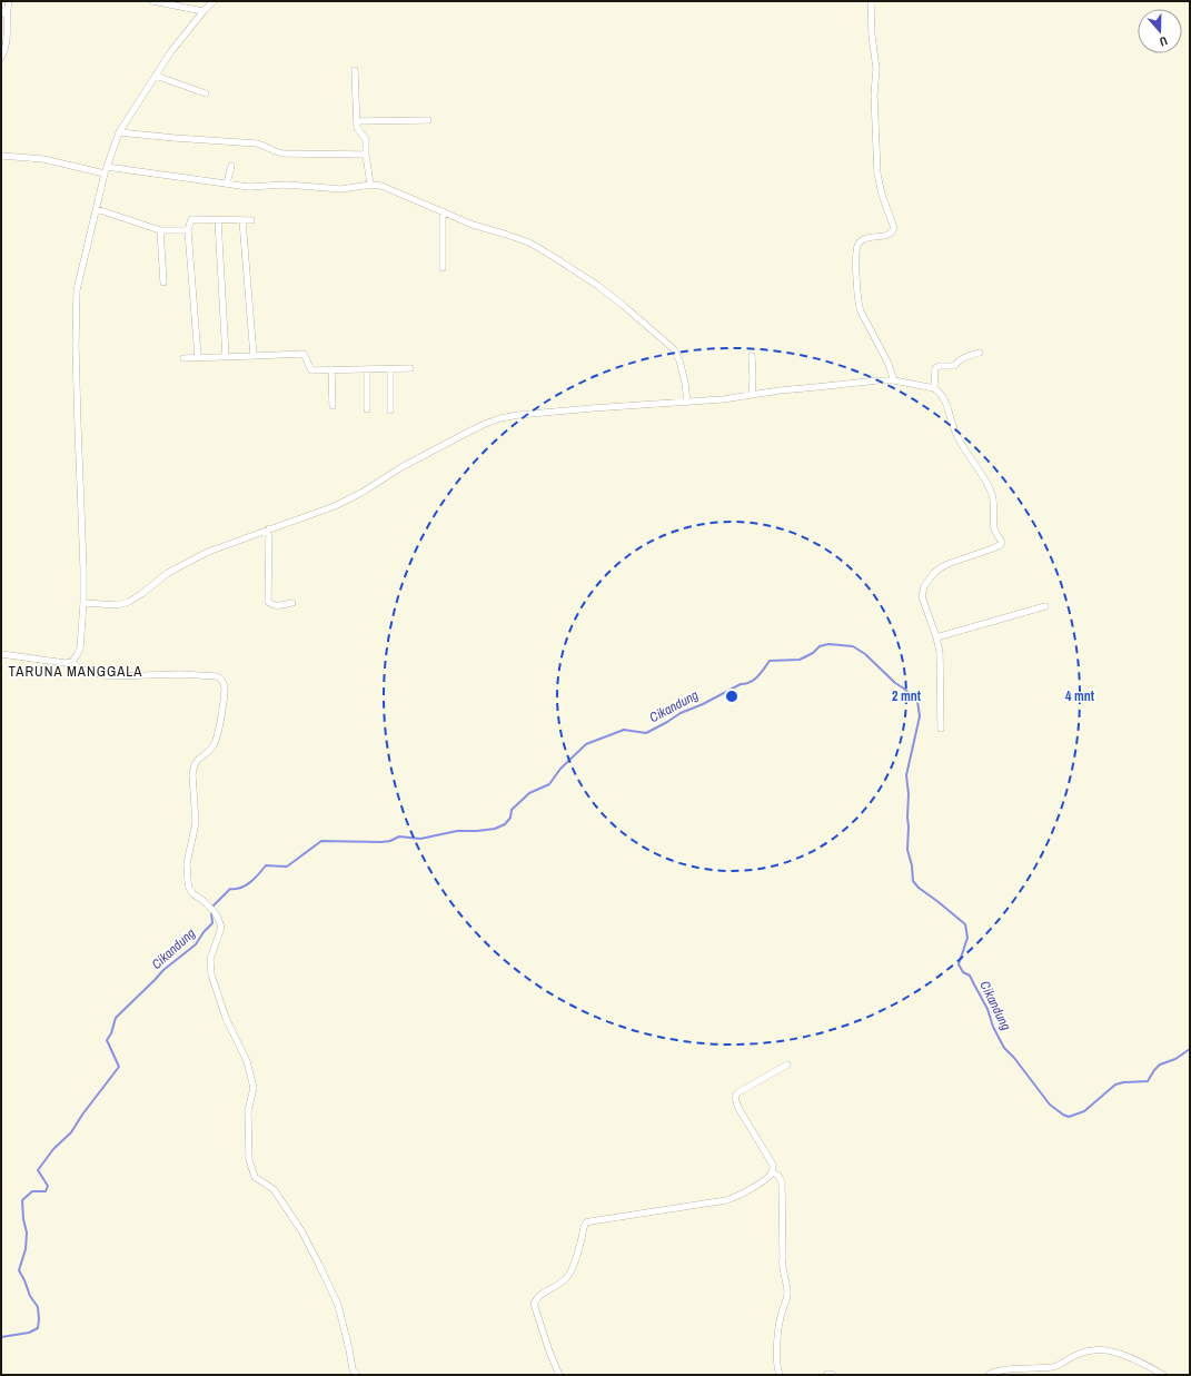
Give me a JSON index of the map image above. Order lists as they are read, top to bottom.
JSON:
{
  "districts": ["TARUNA MANGGALA"],
  "water": ["Cikandung"],
  "north": "bottom",
  "rings": ["2 mnt", "4 mnt"]
}
